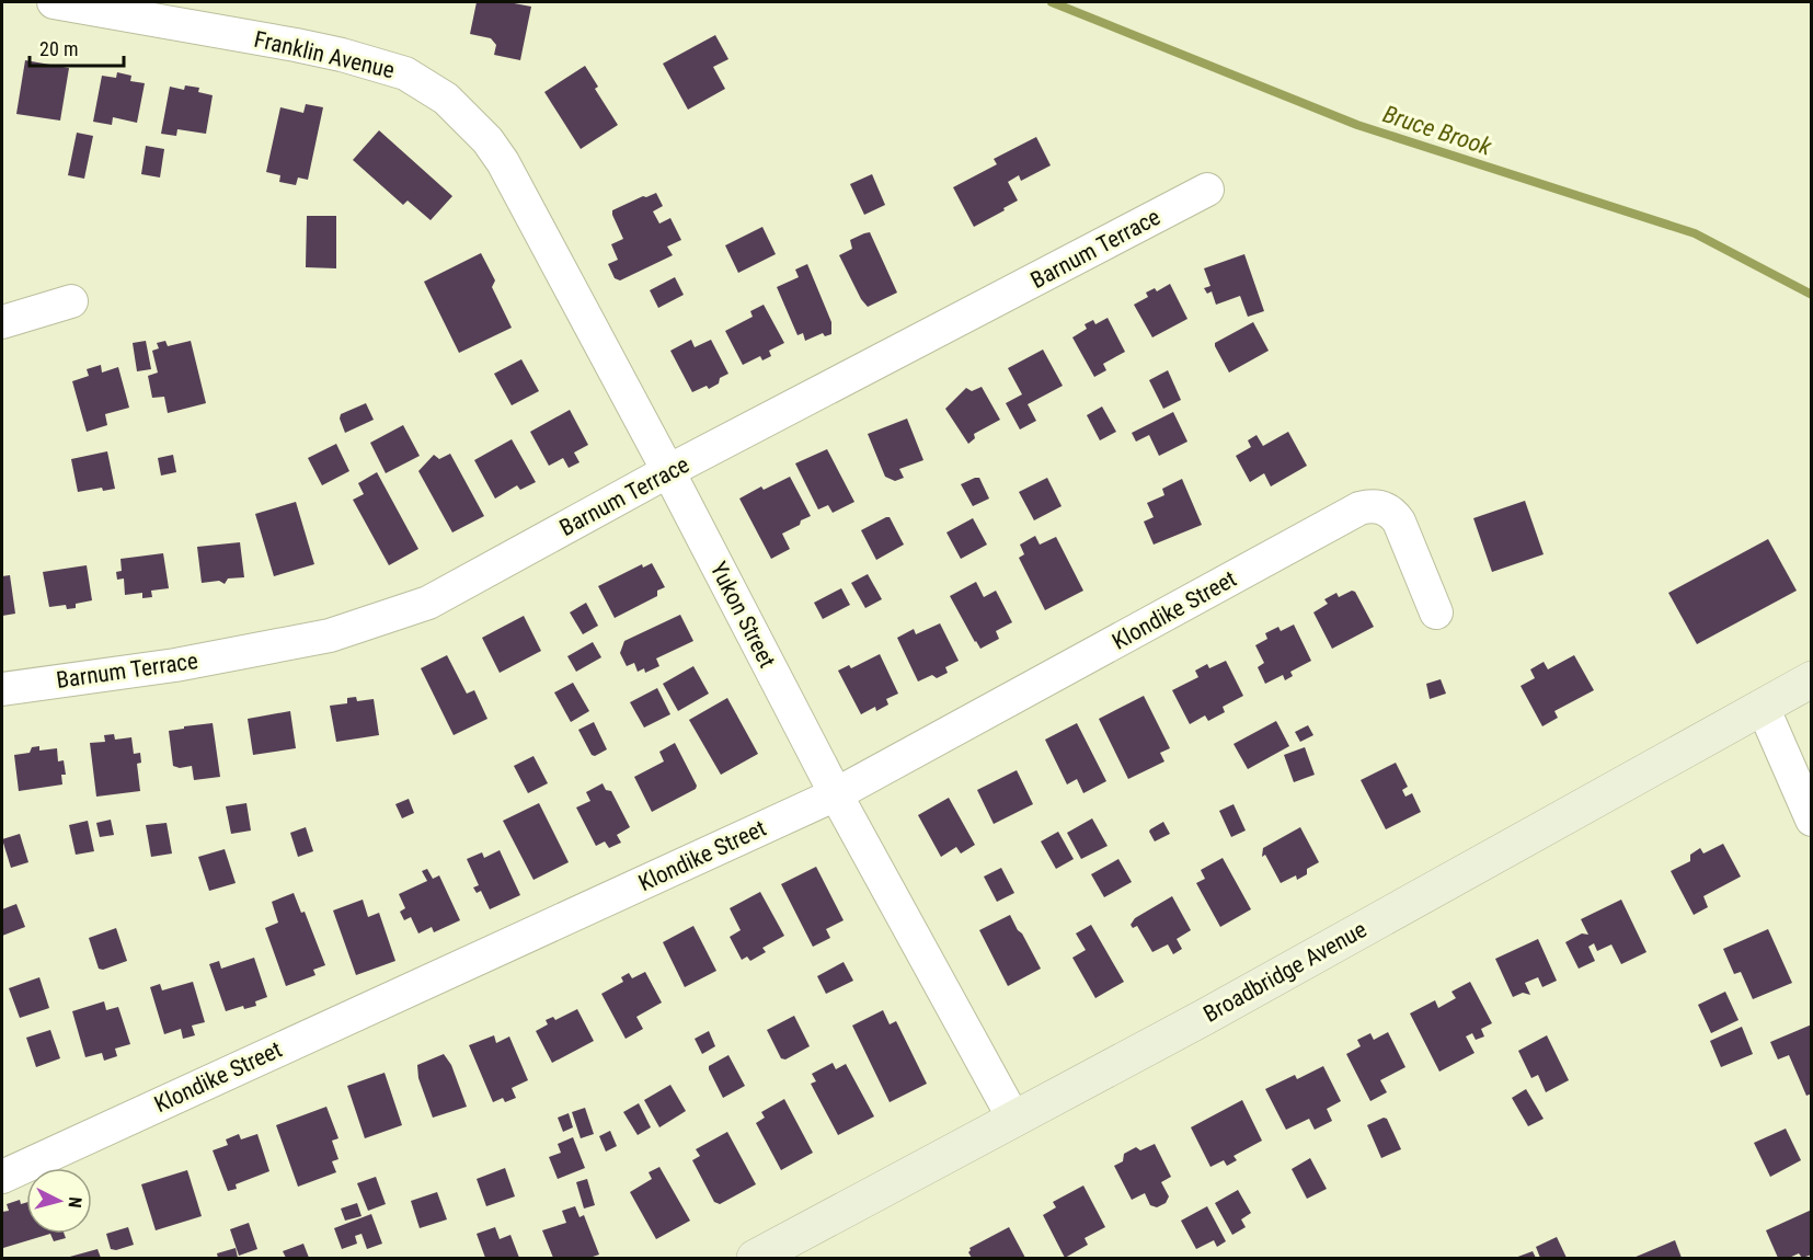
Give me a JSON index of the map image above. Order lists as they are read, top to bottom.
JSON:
{
  "streets": {
    "main road": ["Broadbridge Avenue"],
    "street": [
      "Franklin Avenue",
      "Barnum Terrace",
      "Klondike Street",
      "Yukon Street"
    ]
  },
  "crossings": [
    ["Franklin Avenue", "Yukon Street"],
    ["Barnum Terrace", "Yukon Street"],
    ["Klondike Street", "Yukon Street"],
    ["Yukon Street", "Broadbridge Avenue"]
  ],
  "water": ["Bruce Brook"],
  "scale_bar": "20 m",
  "north": "right"
}
